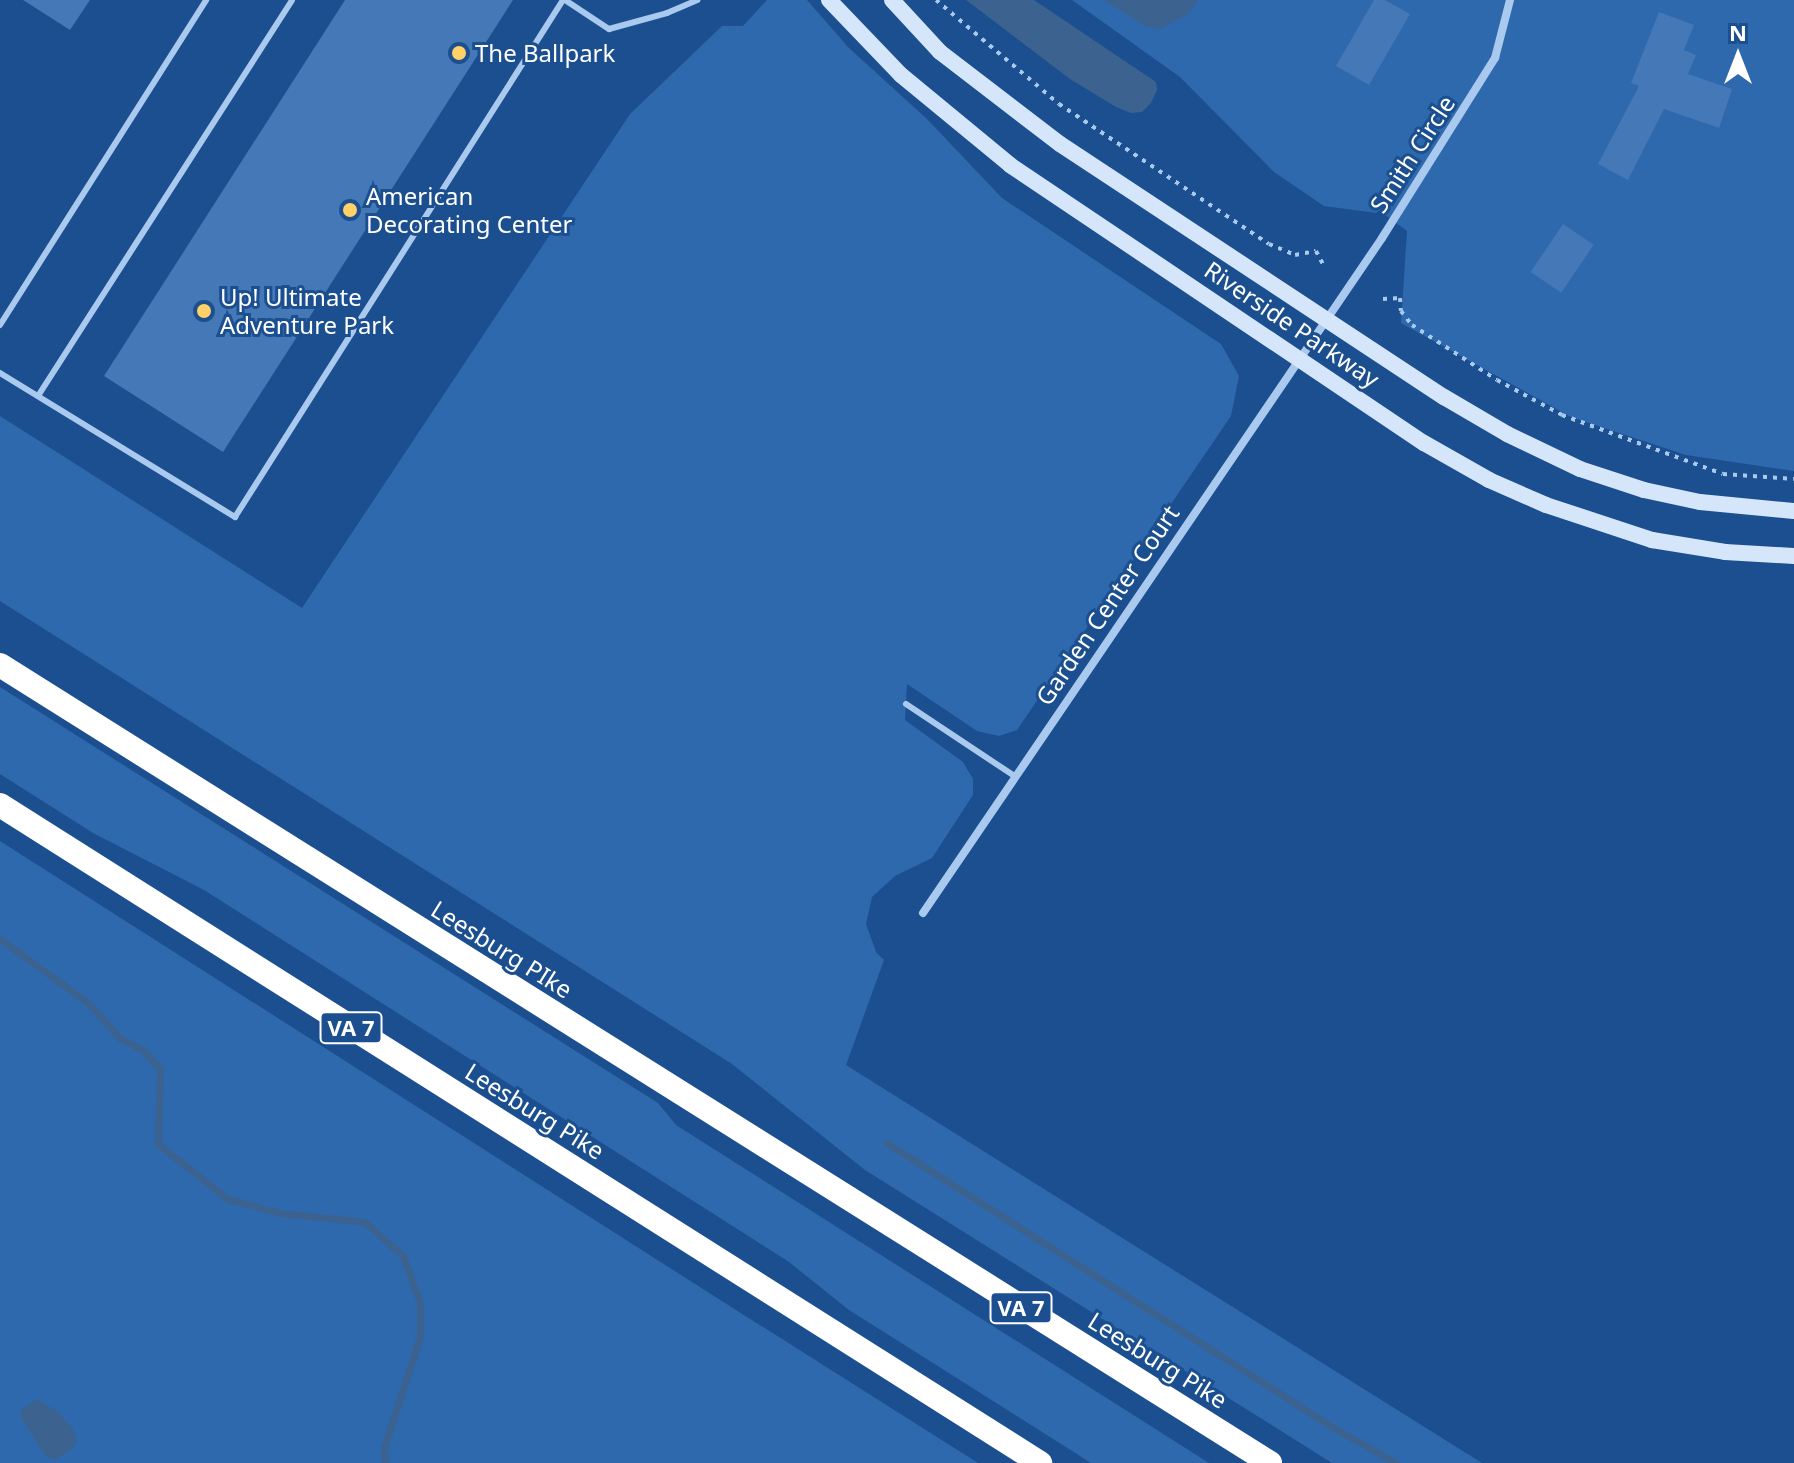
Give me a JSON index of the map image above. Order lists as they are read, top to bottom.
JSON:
{
  "streets": {
    "highway": ["Leesburg PIke", "VA 7", "Leesburg Pike"],
    "main road": ["Riverside Parkway"],
    "street": ["Smith Circle", "Garden Center Court"]
  },
  "crossings": [
    ["Smith Circle", "Riverside Parkway"],
    ["Smith Circle", "Garden Center Court"],
    ["Riverside Parkway", "Garden Center Court"],
    ["Leesburg PIke", "Leesburg Pike"]
  ],
  "places": ["The Ballpark", "American Decorating Center", "Up! Ultimate Adventure Park"],
  "north": "top"
}
